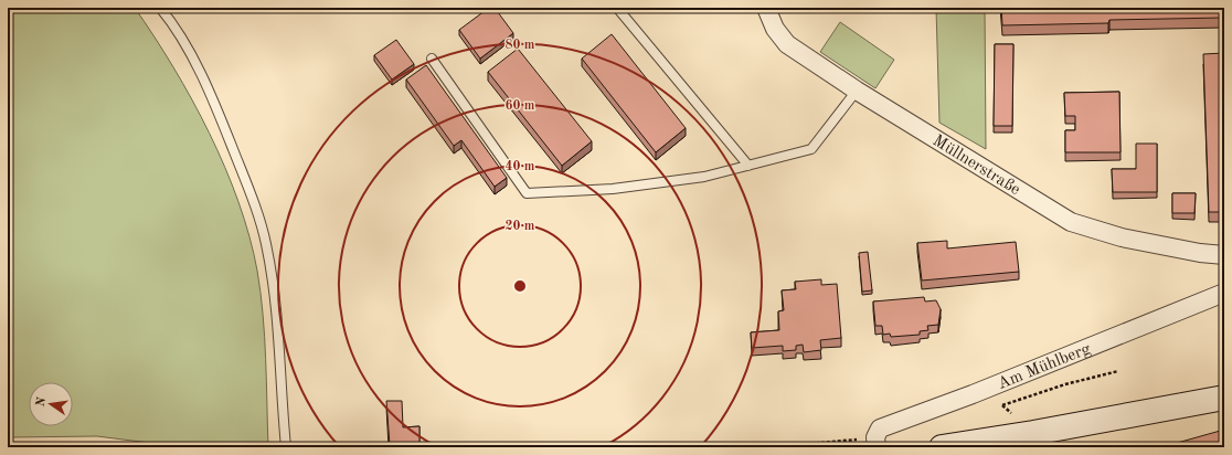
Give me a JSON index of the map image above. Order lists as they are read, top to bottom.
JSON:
{
  "streets": {
    "street": ["Müllnerstraße", "Am Mühlberg"]
  },
  "north": "left",
  "rings": [
    "80 m",
    "60 m",
    "40 m",
    "20 m"
  ]
}
